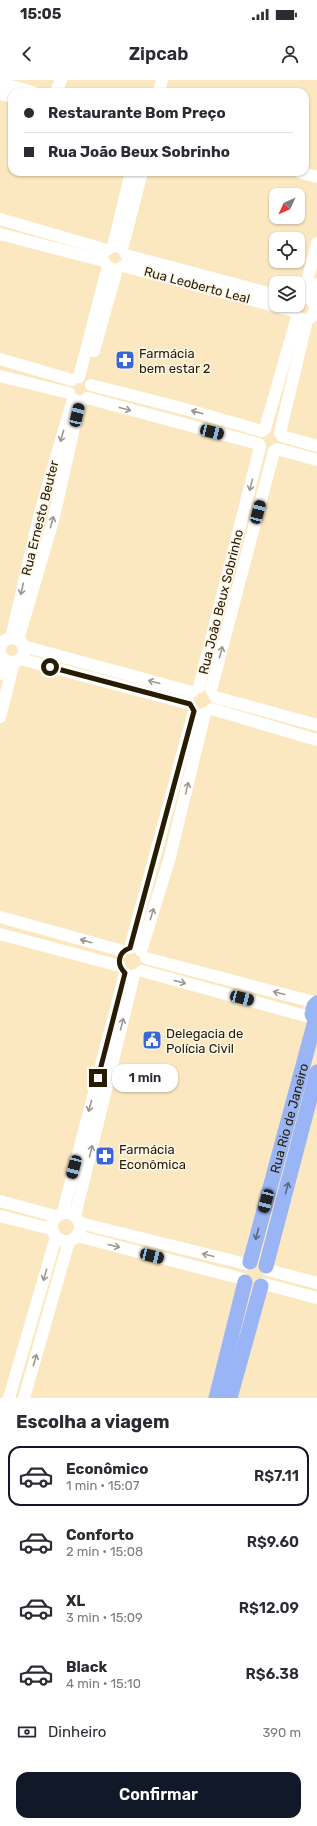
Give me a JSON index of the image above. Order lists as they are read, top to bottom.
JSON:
{
  "streets": {
    "main road": ["Rua Rio de Janeiro"],
    "street": ["Rua Leoberto Leal", "Rua Ernesto Beuter", "Rua João Beux Sobrinho"]
  },
  "places": {
    "pharmacy": ["Farmácia bem estar 2", "Farmácia Econômica"],
    "public building": ["Delegacia de Polícia Civil"]
  },
  "north": "bottom left",
  "page": {
    "status": "15:05",
    "header": "Zipcab",
    "banner": ["Restaurante Bom Preço", "Rua João Beux Sobrinho"],
    "bubble": "1 min",
    "heading": "Escolha a viagem",
    "list": [
      {
        "name": "Econômico",
        "note": "1 min · 15:07",
        "value": "R$7.11"
      },
      {
        "name": "Conforto",
        "note": "2 min · 15:08",
        "value": "R$9.60"
      },
      {
        "name": "XL",
        "note": "3 min · 15:09",
        "value": "R$12.09"
      },
      {
        "name": "Black",
        "note": "4 min · 15:10",
        "value": "R$6.38"
      }
    ],
    "pay": ["Dinheiro", "390 m"],
    "buttons": "Confirmar"
  }
}
